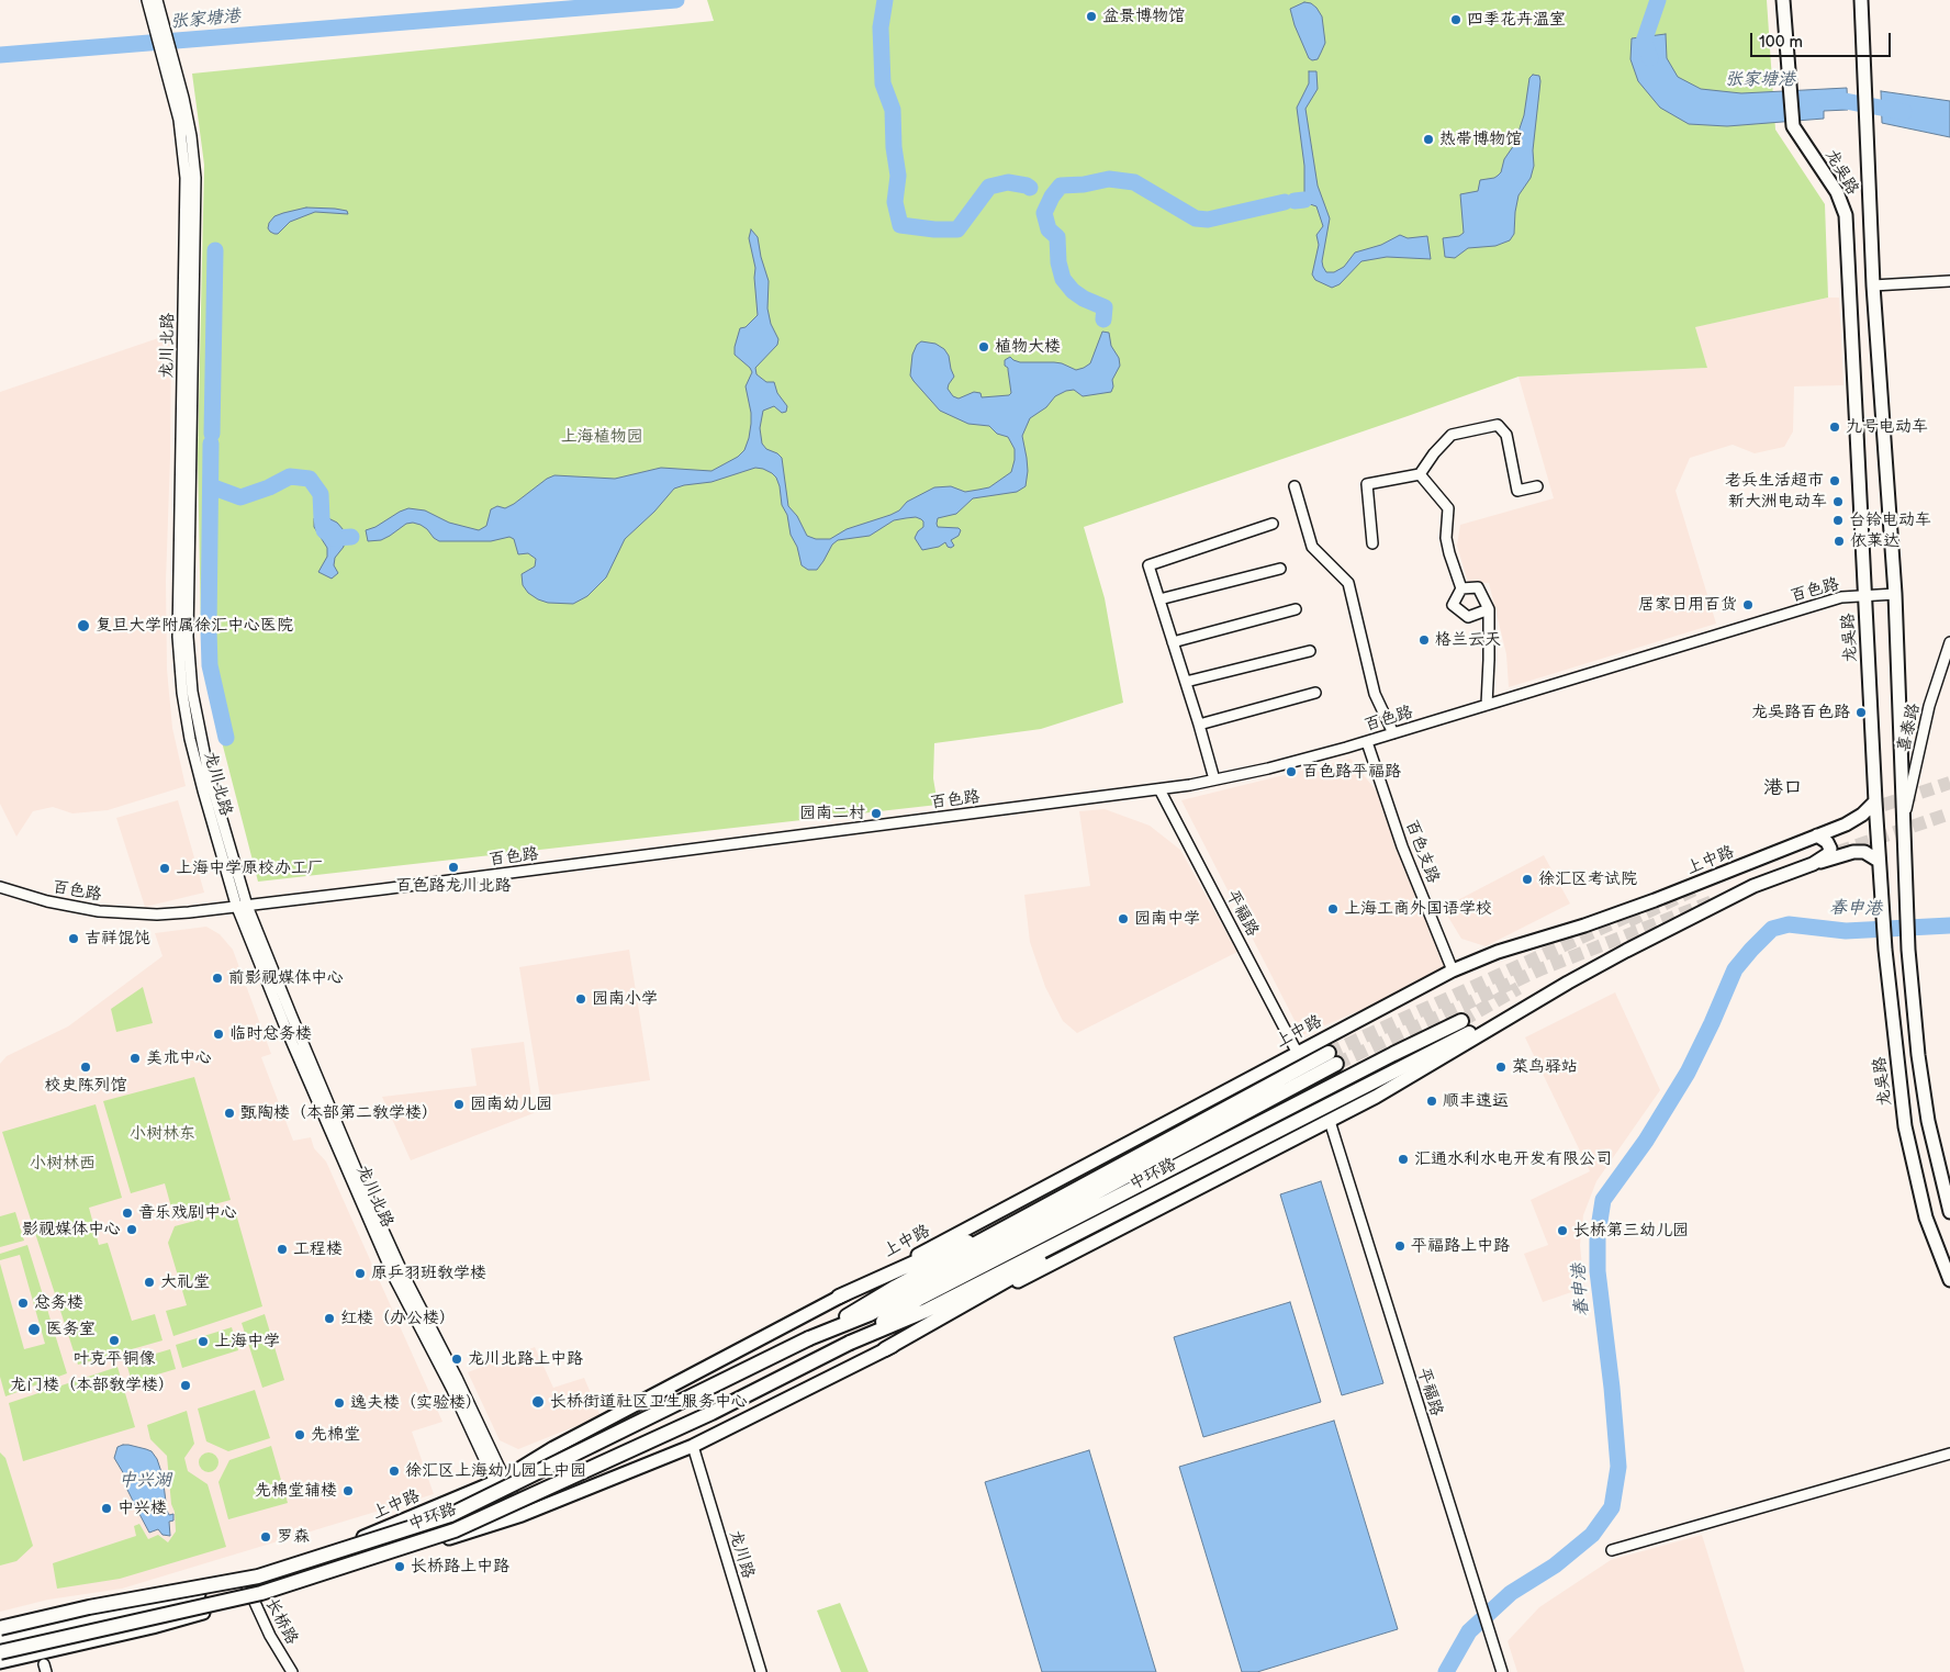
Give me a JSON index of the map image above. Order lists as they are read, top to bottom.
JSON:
{
  "streets": {
    "highway": ["中环路"],
    "main road": ["龙吴路", "上中路"],
    "street": [
      "龙川北路",
      "百色路",
      "喜泰路",
      "百色支路",
      "平福路",
      "龙川路",
      "长桥路"
    ]
  },
  "crossings": [
    ["龙吴路", "百色路"],
    ["龙吴路", "喜泰路"],
    ["龙吴路", "上中路"],
    ["龙川北路", "百色路"],
    ["龙川北路", "上中路"],
    ["百色路", "百色支路"],
    ["百色路", "平福路"],
    ["百色支路", "上中路"],
    ["上中路", "平福路"],
    ["上中路", "长桥路"]
  ],
  "districts": ["港口"],
  "water": ["张家塘港", "春申港", "中兴湖"],
  "parks": ["上海植物园", "小树林东", "小树林西"],
  "places": [
    "盆景博物馆",
    "四季花卉温室",
    "热带博物馆",
    "植物大楼",
    "九号电动车",
    "老兵生活超市",
    "新大洲电动车",
    "台铃电动车",
    "依莱达",
    "居家日用百货",
    "复旦大学附属徐汇中心医院",
    "格兰云天",
    "龙吴路百色路",
    "百色路平福路",
    "园南二村",
    "百色路龙川北路",
    "上海中学原校办工厂",
    "徐汇区考试院",
    "上海工商外国语学校",
    "园南中学",
    "吉祥馄饨",
    "前影视媒体中心",
    "园南小学",
    "临时总务楼",
    "美术中心",
    "校史陈列馆",
    "菜鸟驿站",
    "顺丰速运",
    "园南幼儿园",
    "甄陶楼（本部第二教学楼）",
    "汇通水利水电开发有限公司",
    "音乐戏剧中心",
    "影视媒体中心",
    "长桥第三幼儿园",
    "平福路上中路",
    "工程楼",
    "原乒羽班教学楼",
    "大礼堂",
    "总务楼",
    "红楼（办公楼）",
    "医务室",
    "叶克平铜像",
    "上海中学",
    "龙川北路上中路",
    "龙门楼（本部教学楼）",
    "长桥街道社区卫生服务中心",
    "逸夫楼（实验楼）",
    "先棉堂",
    "徐汇区上海幼儿园上中园",
    "先棉堂辅楼",
    "中兴楼",
    "罗森",
    "长桥路上中路"
  ],
  "scale_bar": "100 m"
}
